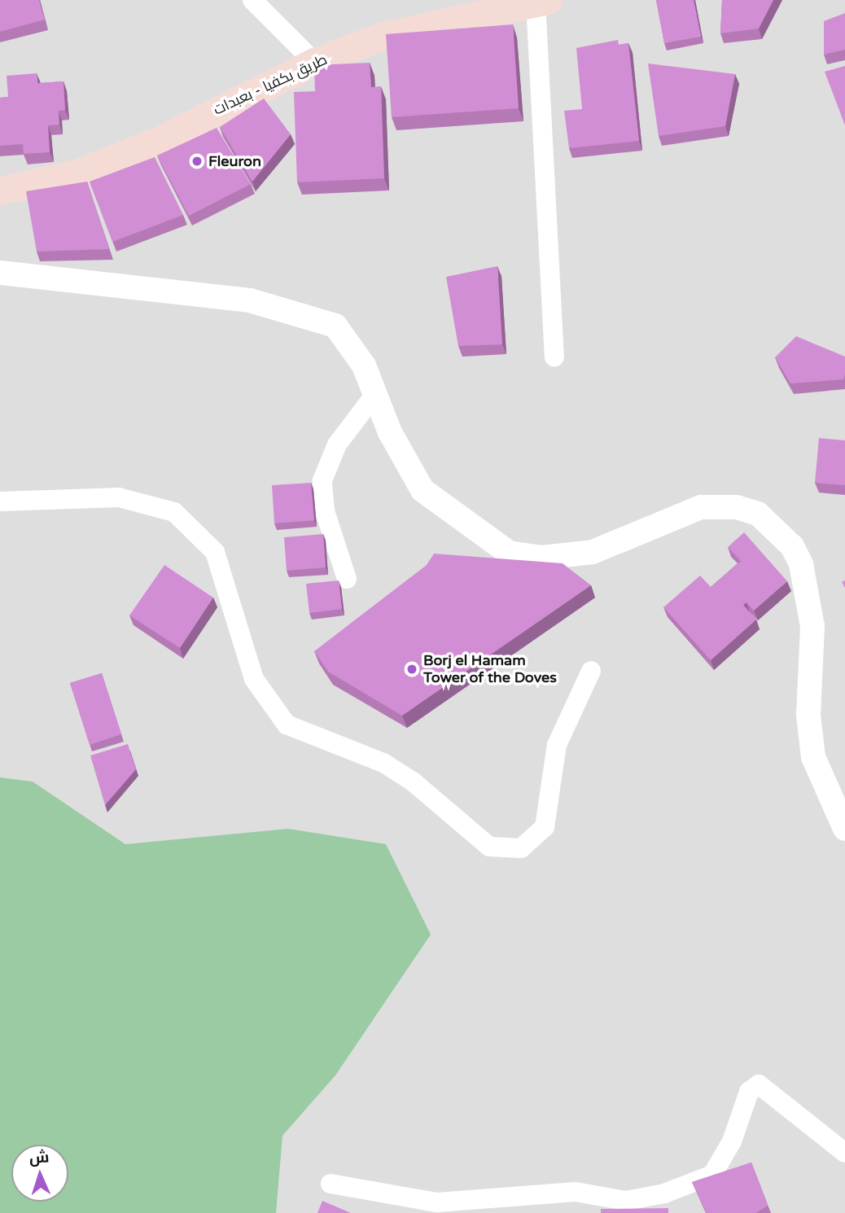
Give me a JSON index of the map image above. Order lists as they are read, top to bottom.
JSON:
{
  "streets": {
    "main road": ["طريق بكفيا - بعبدات"]
  },
  "places": ["Fleuron", "Borj el Hamam Tower of the Doves"],
  "north": "top"
}
